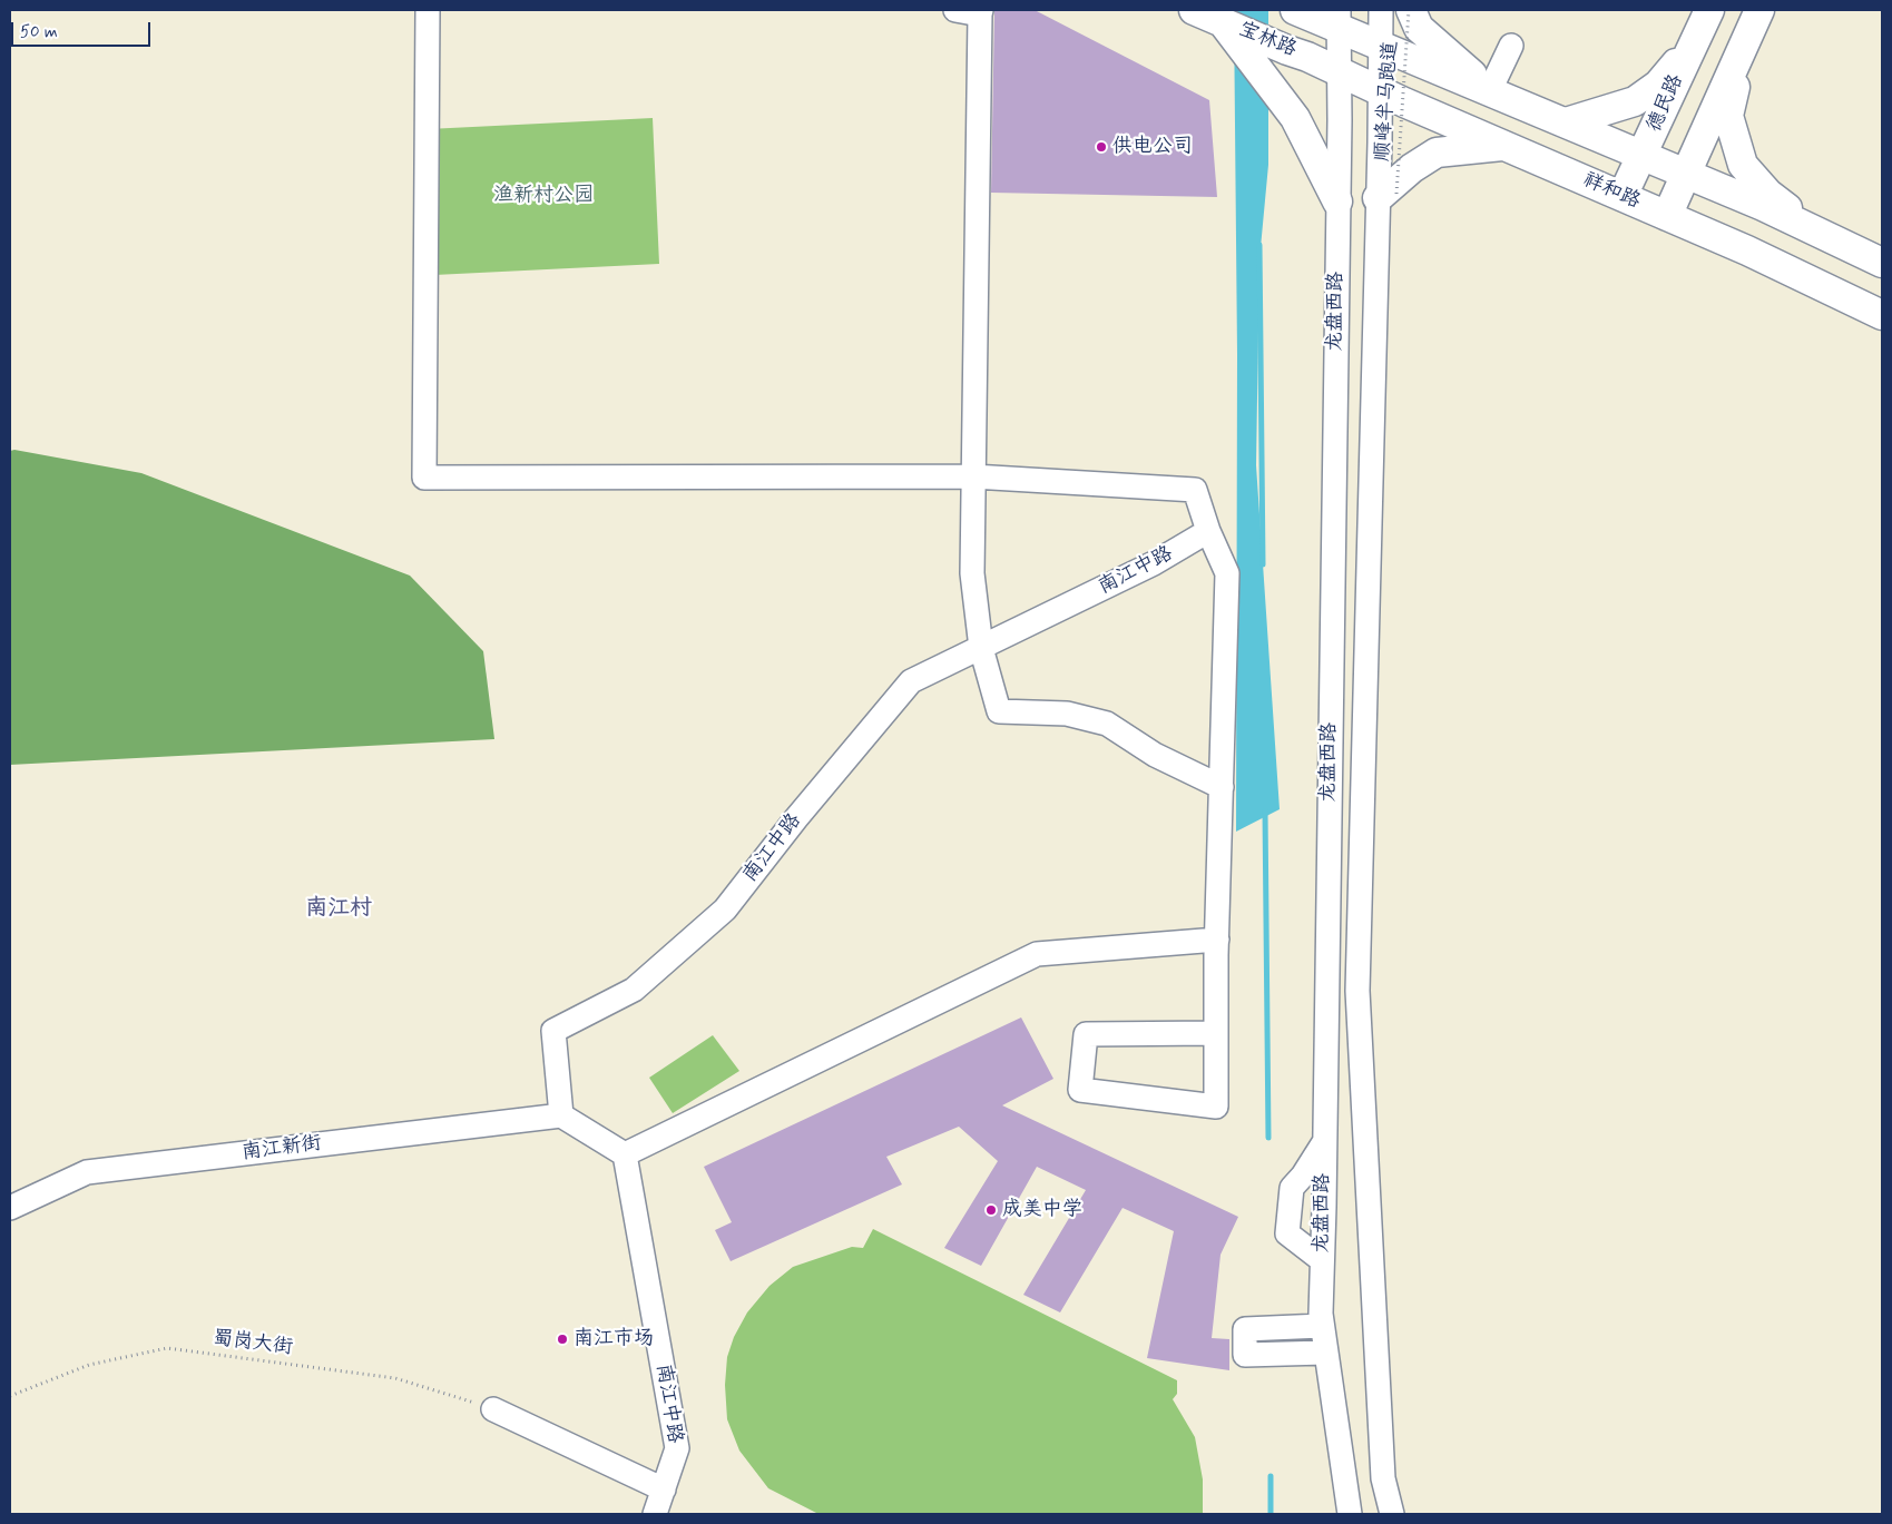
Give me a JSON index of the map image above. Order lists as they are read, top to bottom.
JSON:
{
  "streets": {
    "main road": ["宝林路", "德民路", "祥和路"],
    "street": ["龙盘西路", "南江中路", "南江新街"],
    "path": ["顺峰半马跑道", "蜀岗大街"]
  },
  "crossings": [
    ["宝林路", "祥和路"],
    ["宝林路", "龙盘西路"],
    ["顺峰半马跑道", "龙盘西路"],
    ["德民路", "祥和路"],
    ["祥和路", "龙盘西路"],
    ["南江中路", "南江新街"]
  ],
  "districts": ["南江村"],
  "parks": ["渔新村公园"],
  "places": ["供电公司", "成美中学", "南江市场"],
  "scale_bar": "50 m"
}
